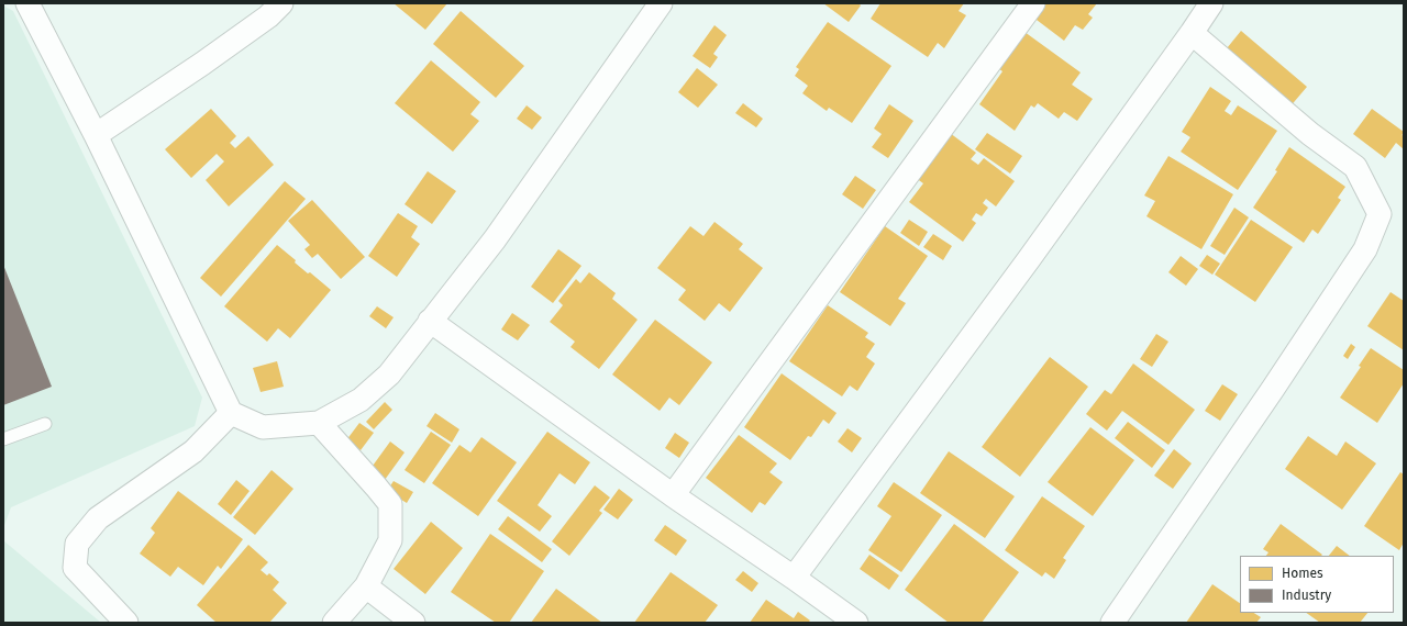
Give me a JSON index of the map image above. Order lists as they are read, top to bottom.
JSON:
{
  "legend": ["Homes", "Industry"]
}
